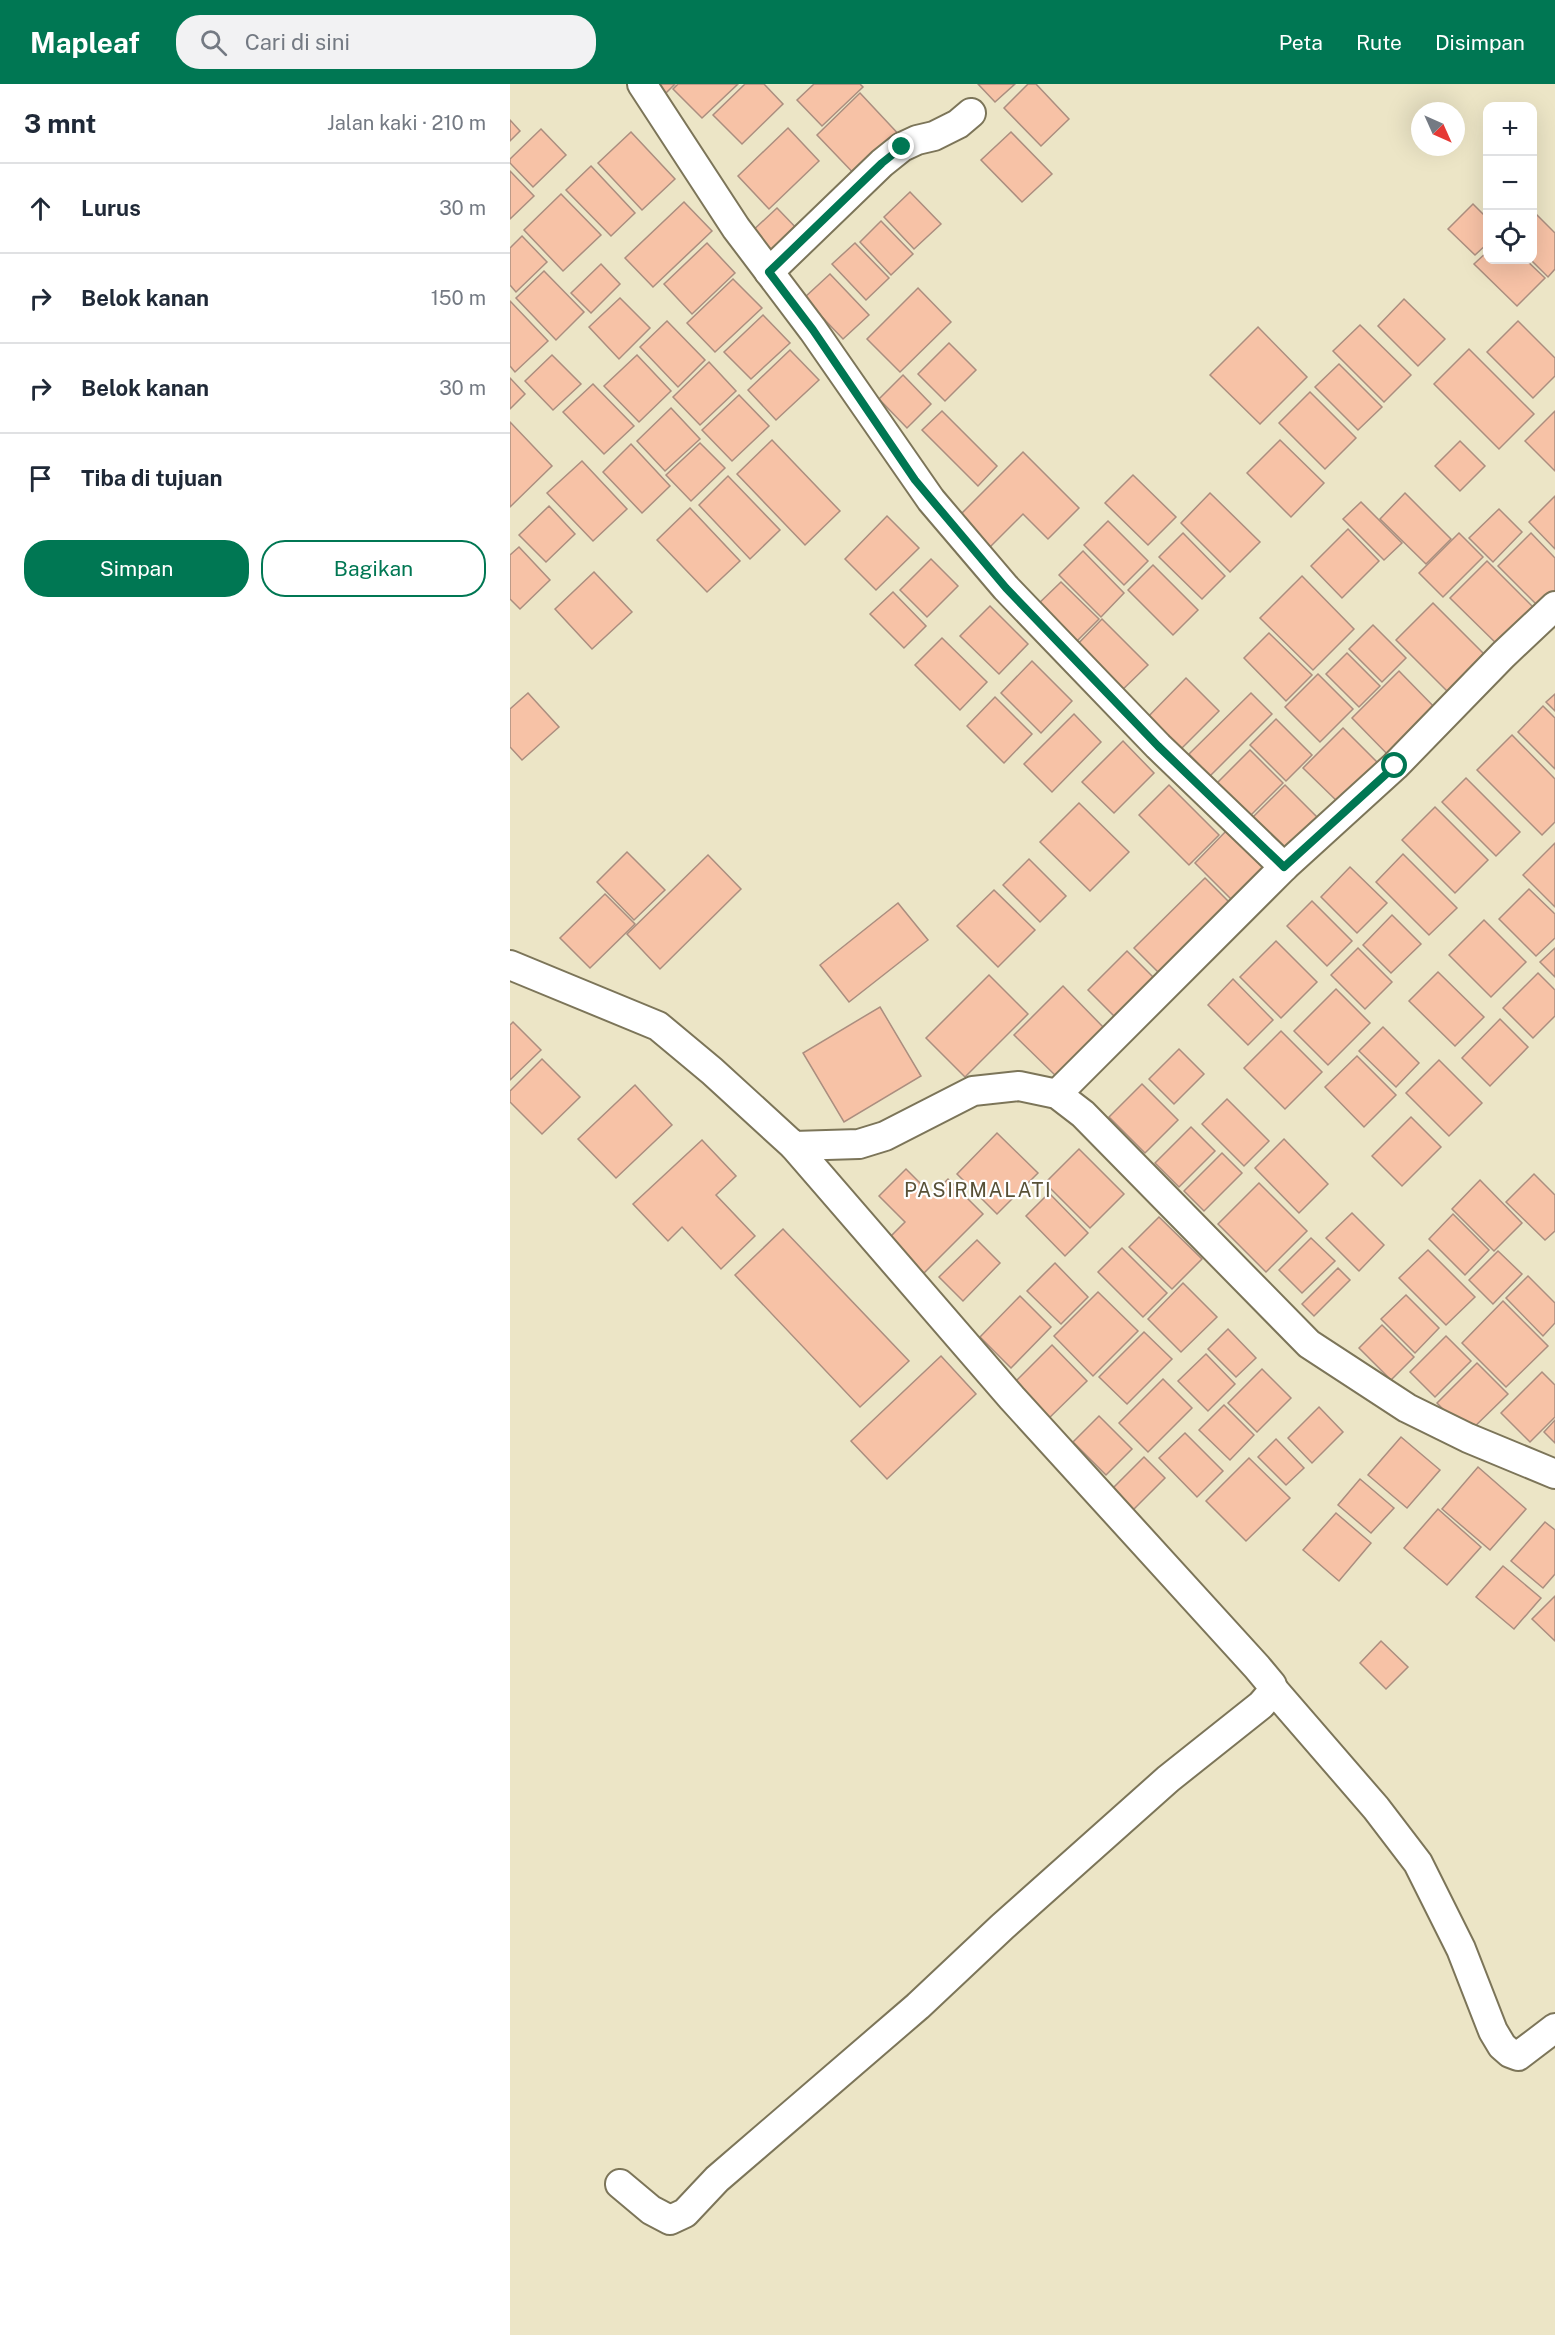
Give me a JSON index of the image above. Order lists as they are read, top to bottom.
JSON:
{
  "districts": ["PASIRMALATI"],
  "north": "bottom right",
  "page": {
    "header": "Mapleaf",
    "search": "Cari di sini",
    "nav": ["Peta", "Rute", "Disimpan"],
    "heading": ["3 mnt", "Jalan kaki · 210 m"],
    "map_buttons": ["+", "−"],
    "list": [
      ["Lurus", "30 m"],
      ["Belok kanan", "150 m"],
      ["Belok kanan", "30 m"],
      "Tiba di tujuan"
    ],
    "buttons": ["Simpan", "Bagikan"]
  }
}
